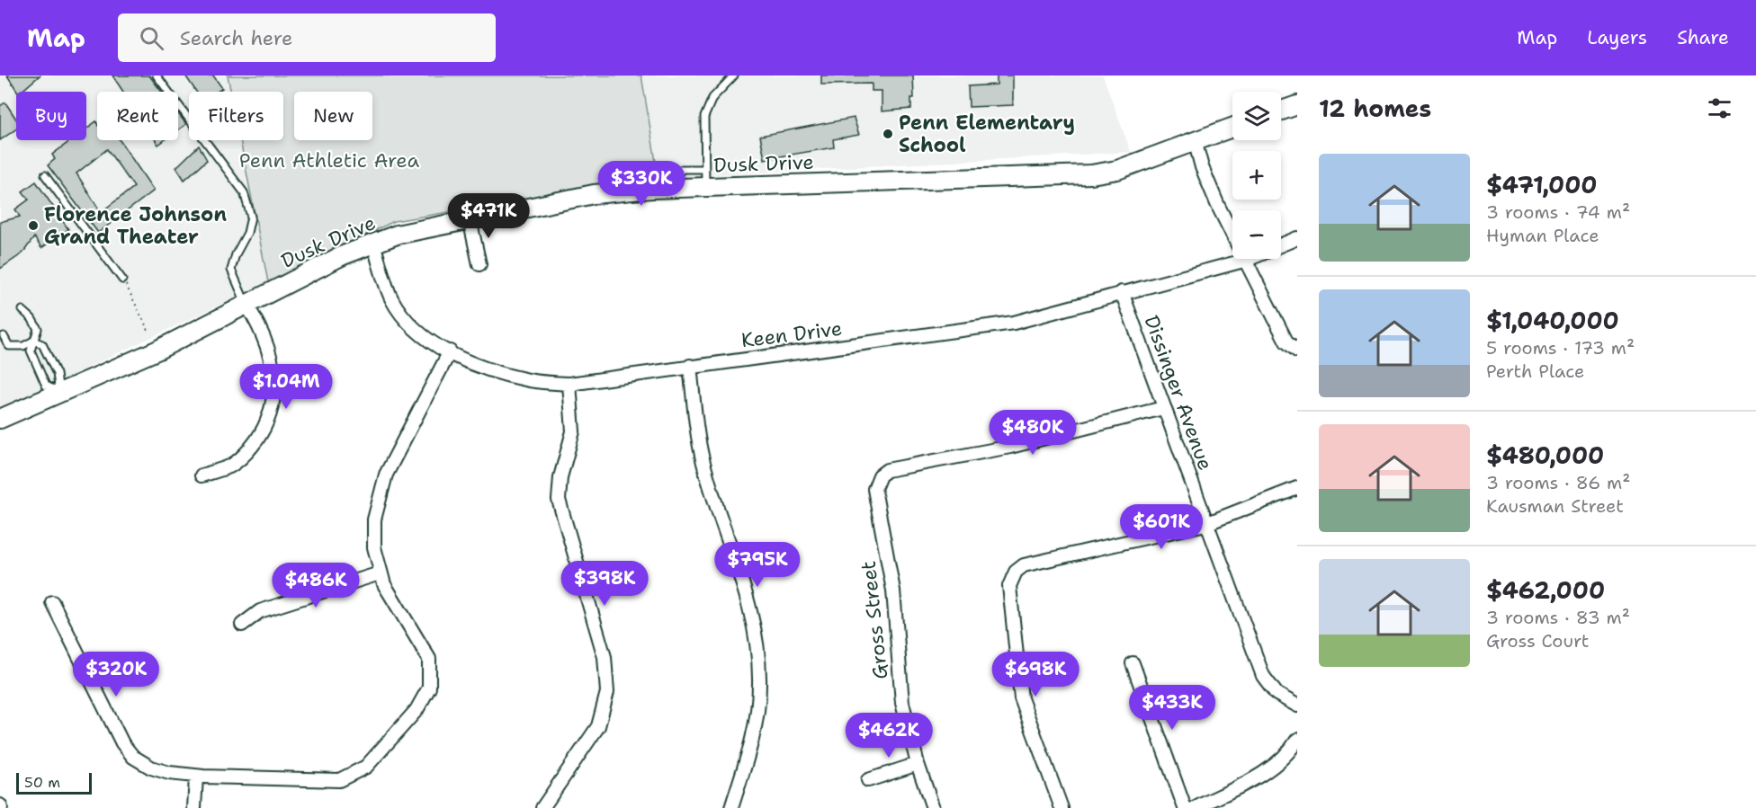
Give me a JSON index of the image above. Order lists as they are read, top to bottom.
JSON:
{
  "streets": {
    "street": [
      "Dusk Drive",
      "Keen Drive",
      "Dissinger Avenue",
      "Gross Street"
    ]
  },
  "crossings": [
    ["Dusk Drive", "Keen Drive"],
    ["Keen Drive", "Dissinger Avenue"],
    ["Dissinger Avenue", "Gross Street"]
  ],
  "parks": ["Penn Athletic Area"],
  "places": ["Penn Elementary School", "Florence Johnson Grand Theater"],
  "scale_bar": "50 m",
  "page": {
    "header": "Map",
    "search": "Search here",
    "nav": ["Map", "Layers", "Share"],
    "heading": "12 homes",
    "map_buttons": ["+", "−"],
    "chip": [
      "Buy",
      "Rent",
      "Filters",
      "New"
    ],
    "list": [
      {
        "name": "$471,000",
        "note": "3 rooms · 74 m² · Hyman Place"
      },
      {
        "name": "$1,040,000",
        "note": "5 rooms · 173 m² · Perth Place"
      },
      {
        "name": "$480,000",
        "note": "3 rooms · 86 m² · Kausman Street"
      },
      {
        "name": "$462,000",
        "note": "3 rooms · 83 m² · Gross Court"
      }
    ],
    "price": [
      "$330K",
      "$471K",
      "$1.04M",
      "$480K",
      "$601K",
      "$795K",
      "$398K",
      "$486K",
      "$320K",
      "$698K",
      "$433K",
      "$462K"
    ],
    "scale": "50 m"
  }
}
